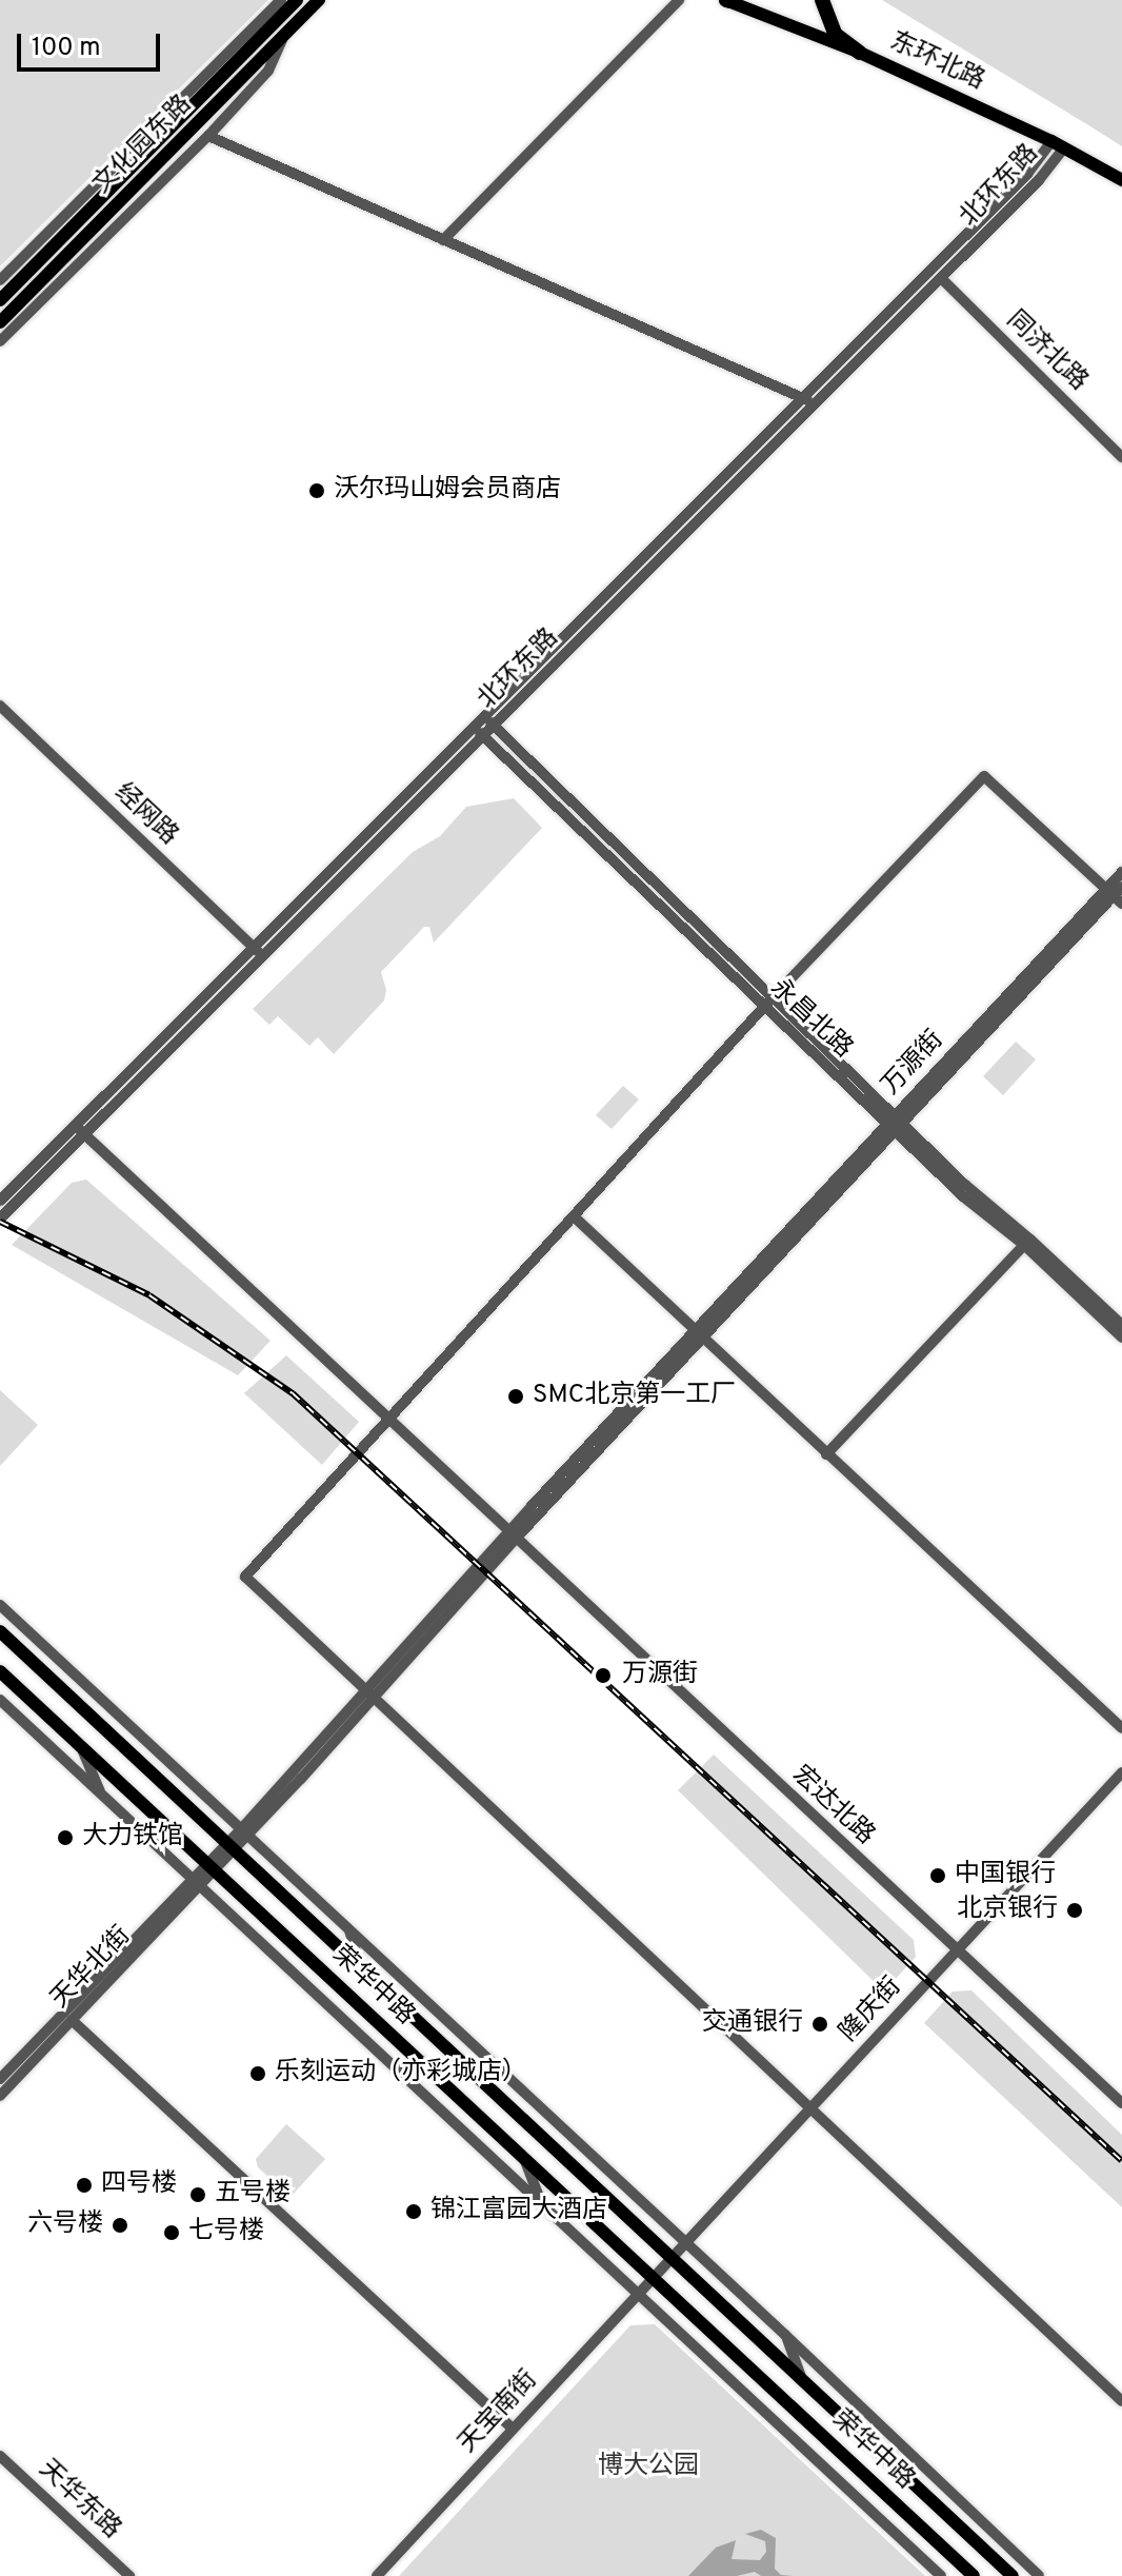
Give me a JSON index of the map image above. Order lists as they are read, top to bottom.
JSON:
{
  "streets": {
    "main road": ["东环北路", "文化园东路", "荣华中路"],
    "street": [
      "北环东路",
      "同济北路",
      "经网路",
      "永昌北路",
      "万源街",
      "宏达北路",
      "天华北街",
      "隆庆街",
      "天宝南街",
      "天华东路"
    ]
  },
  "crossings": [
    ["东环北路", "北环东路"],
    ["北环东路", "同济北路"],
    ["北环东路", "经网路"],
    ["北环东路", "永昌北路"],
    ["北环东路", "宏达北路"],
    ["永昌北路", "万源街"],
    ["万源街", "宏达北路"],
    ["万源街", "天华北街"],
    ["万源街", "荣华中路"],
    ["宏达北路", "隆庆街"],
    ["天华北街", "荣华中路"],
    ["荣华中路", "隆庆街"],
    ["荣华中路", "天宝南街"],
    ["隆庆街", "天宝南街"]
  ],
  "parks": ["博大公园"],
  "places": [
    "沃尔玛山姆会员商店",
    "SMC北京第一工厂",
    "万源街",
    "大力铁馆",
    "中国银行",
    "北京银行",
    "交通银行",
    "乐刻运动（亦彩城店）",
    "四号楼",
    "五号楼",
    "锦江富园大酒店",
    "六号楼",
    "七号楼"
  ],
  "scale_bar": "100 m"
}
